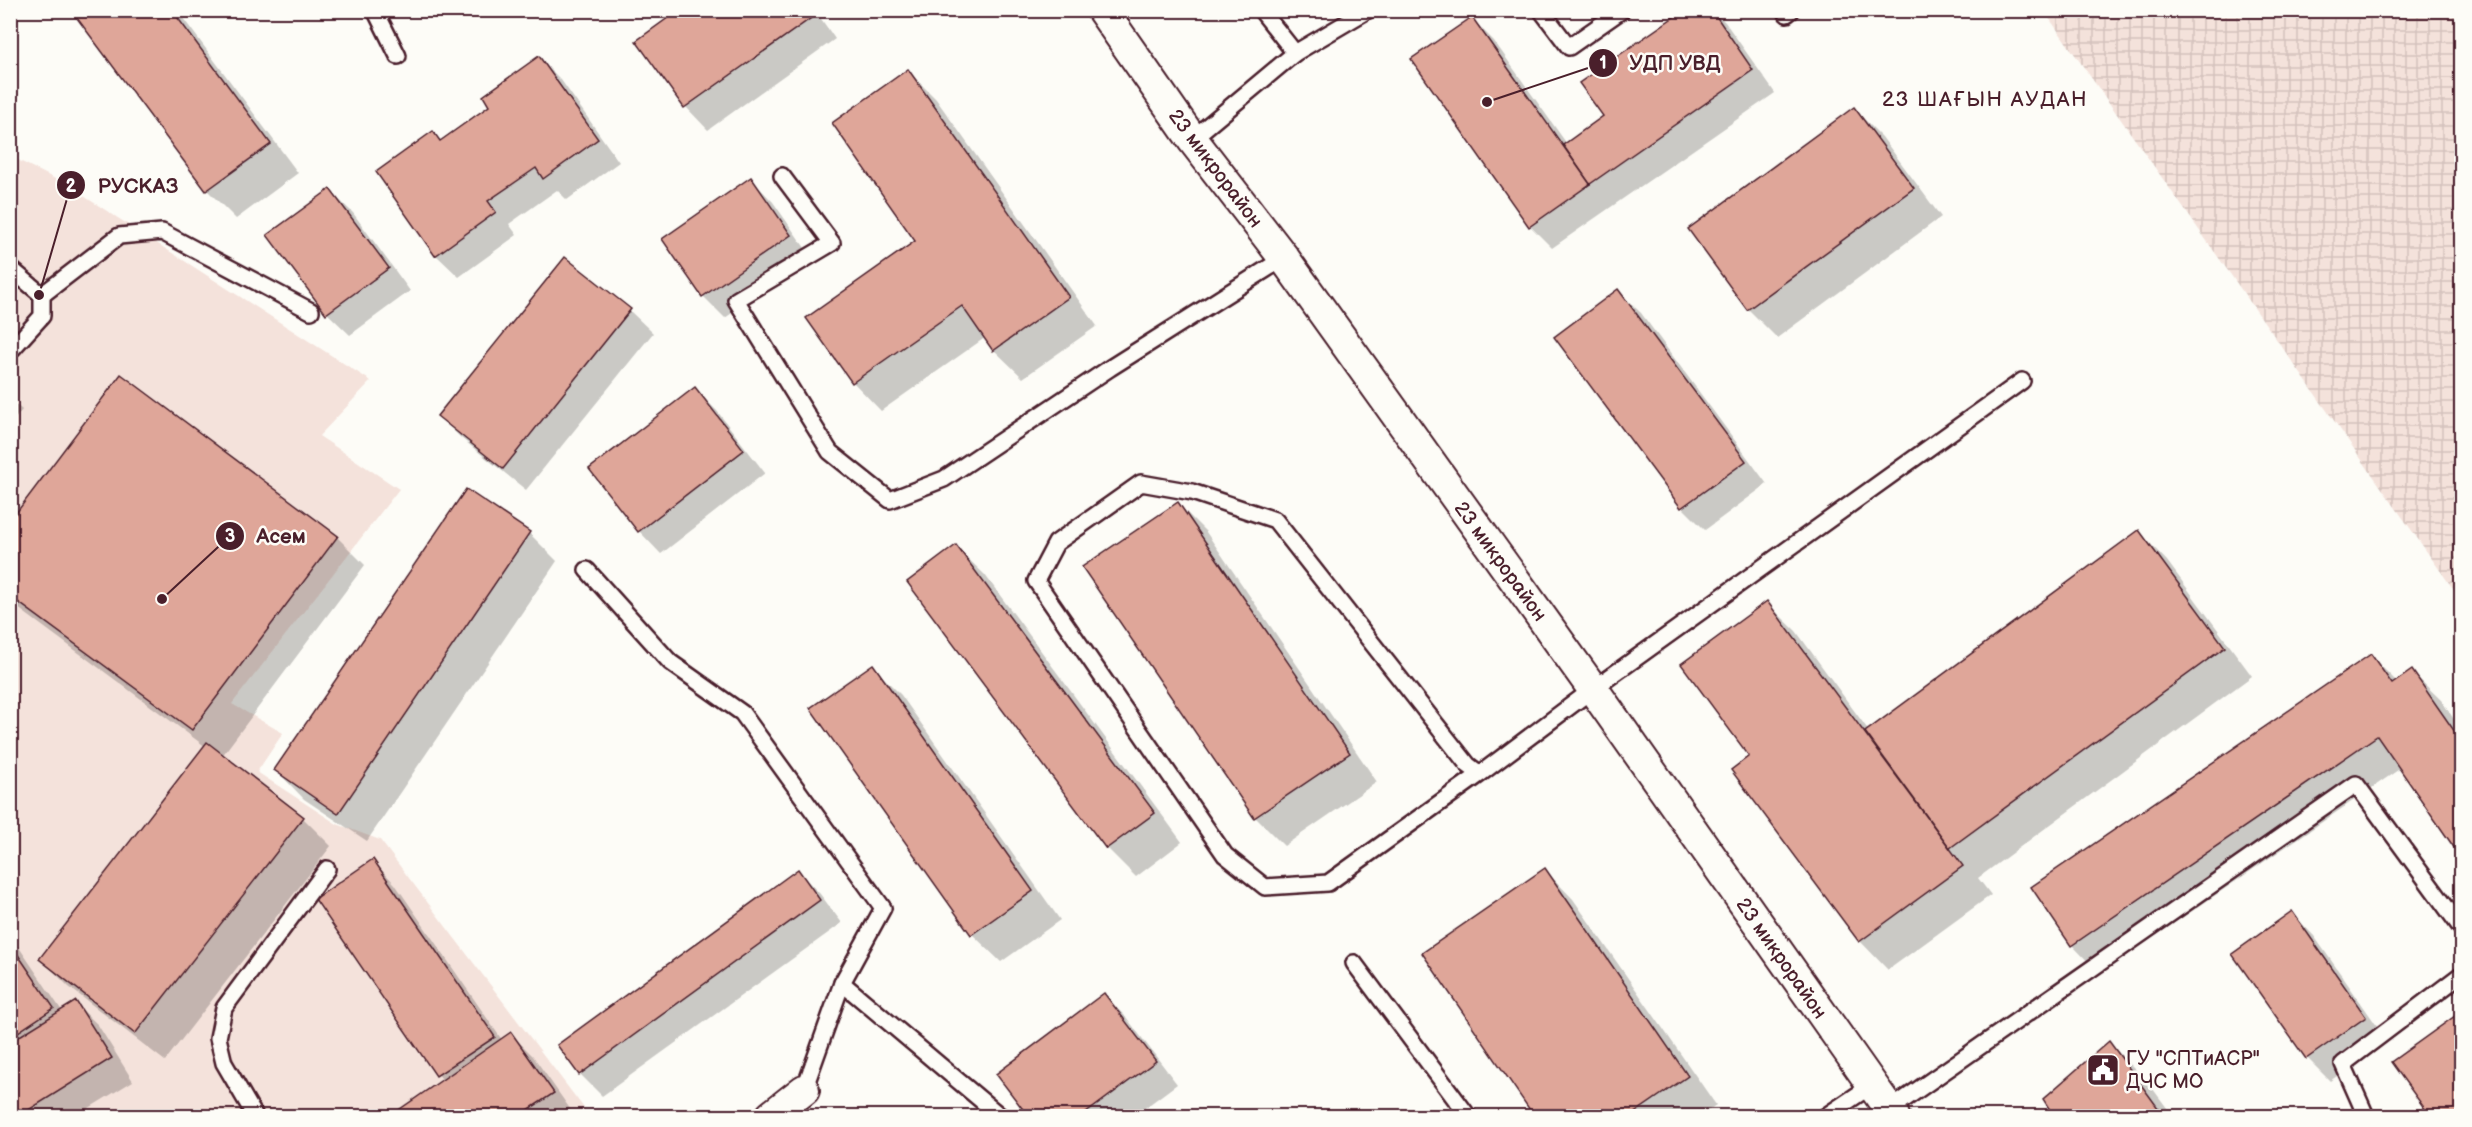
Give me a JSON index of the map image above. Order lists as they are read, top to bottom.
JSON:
{
  "streets": {
    "street": ["23 микрорайон"]
  },
  "districts": ["23 ШАҒЫН АУДАН"],
  "places": {
    "other": ["УДП УВД", "РУСКАЗ", "Асем"],
    "public building": ["ГУ \"СПТиАСР\" ДЧС МО"]
  }
}
